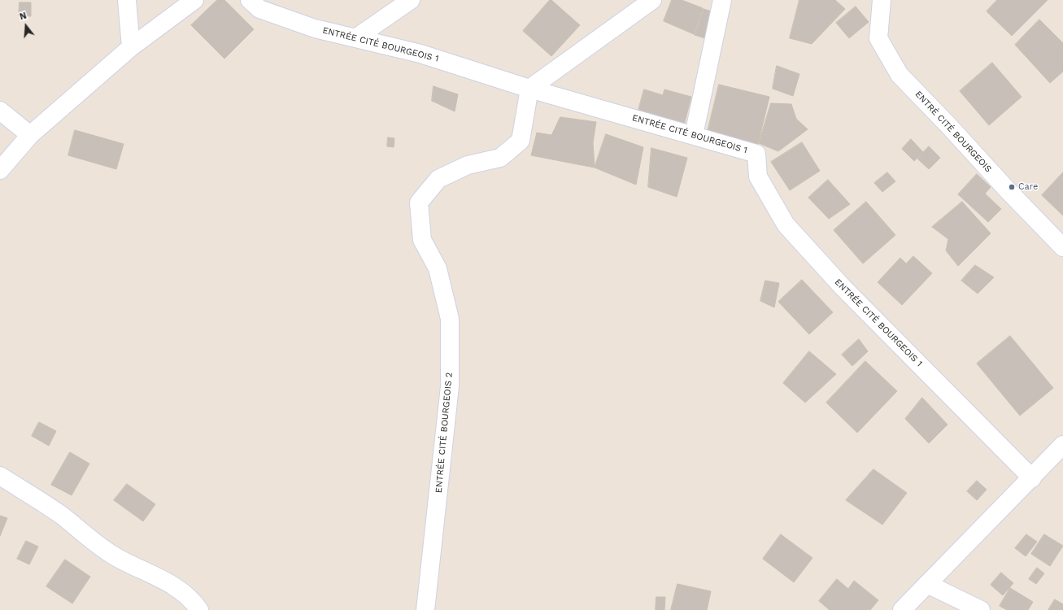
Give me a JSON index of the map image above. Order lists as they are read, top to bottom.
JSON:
{
  "streets": {
    "street": ["ENTRÉE CITÉ BOURGEOIS 1", "ENTRÉ CITÉ BOURGEOIS", "ENTRÉE CITÉ BOURGEOIS 2"]
  },
  "crossings": [
    ["ENTRÉE CITÉ BOURGEOIS 1", "ENTRÉE CITÉ BOURGEOIS 2"]
  ],
  "places": ["Care"],
  "north": "top"
}
